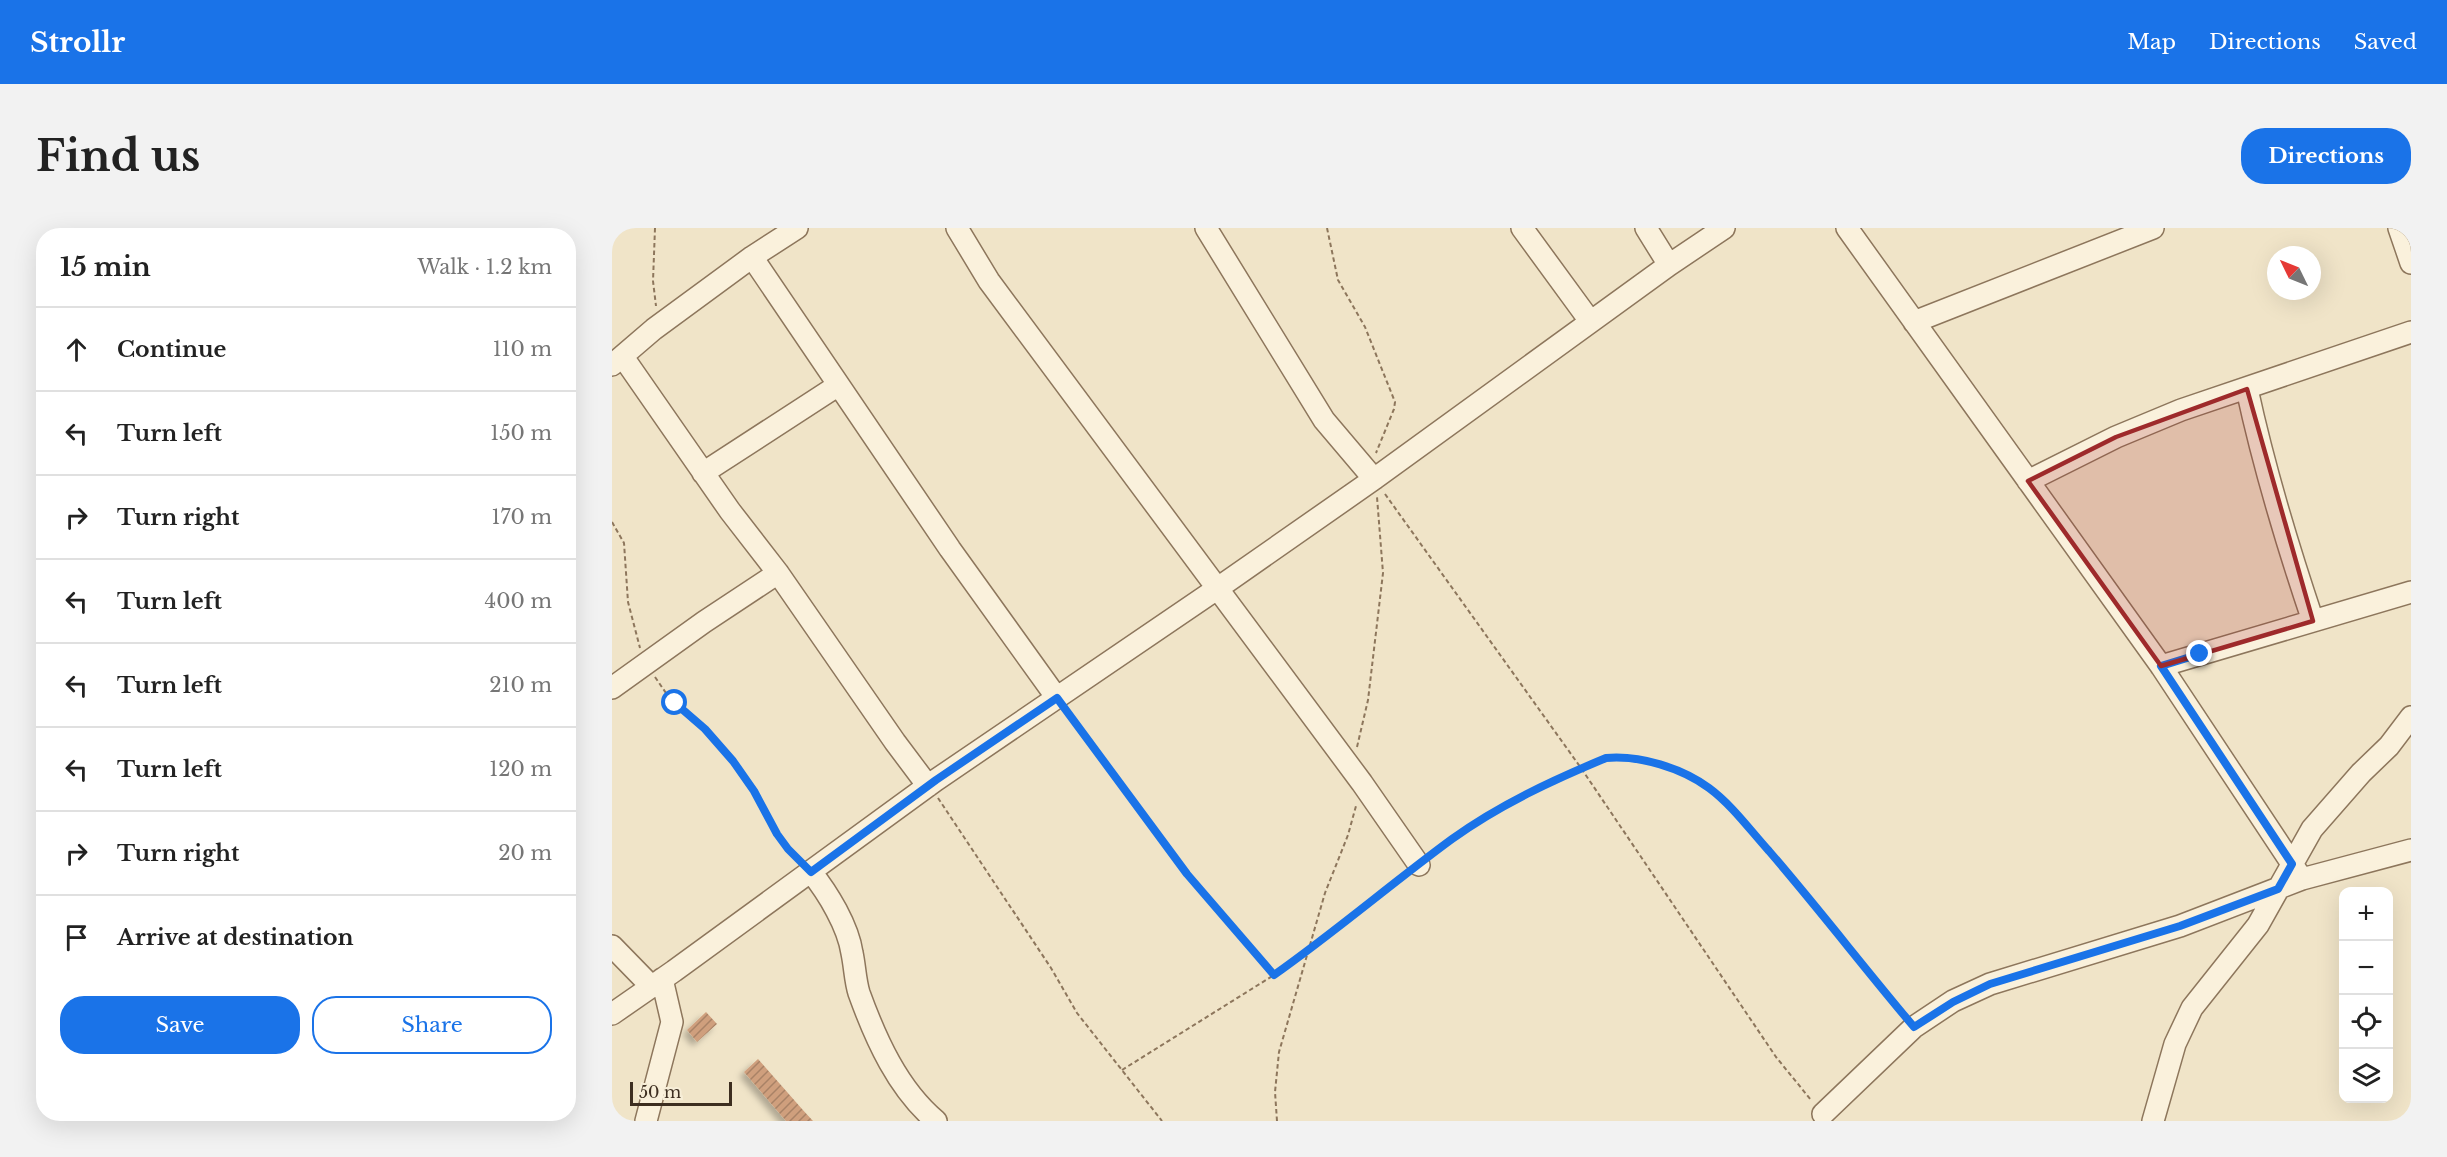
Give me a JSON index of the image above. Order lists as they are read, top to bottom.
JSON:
{
  "scale_bar": "50 m",
  "north": "top left",
  "page": {
    "header": "Strollr",
    "nav": ["Map", "Directions", "Saved"],
    "buttons": [
      "Directions",
      ["Save", "Share"]
    ],
    "title": "Find us",
    "heading": ["15 min", "Walk · 1.2 km"],
    "list": [
      ["Continue", "110 m"],
      ["Turn left", "150 m"],
      ["Turn right", "170 m"],
      ["Turn left", "400 m"],
      ["Turn left", "210 m"],
      ["Turn left", "120 m"],
      ["Turn right", "20 m"],
      "Arrive at destination"
    ],
    "map_buttons": ["+", "−"],
    "scale": "50 m"
  }
}
